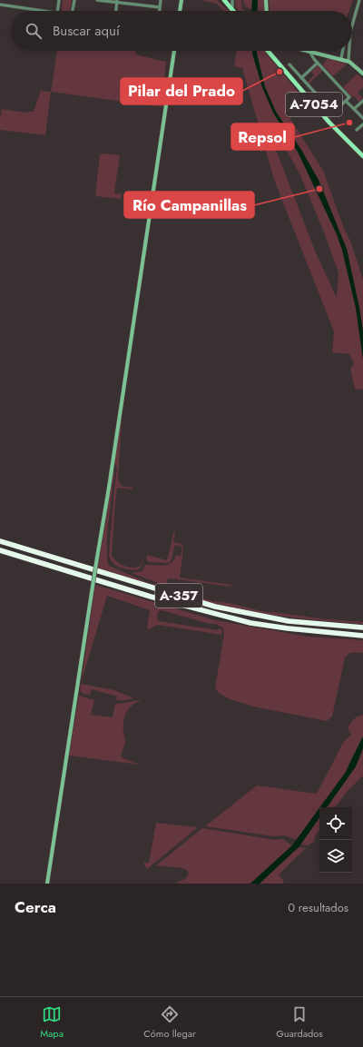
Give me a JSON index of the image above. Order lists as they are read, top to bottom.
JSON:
{
  "streets": {
    "highway": ["A-357"],
    "main road": ["A-7054"]
  },
  "places": ["Pilar del Prado", "Repsol", "Río Campanillas"],
  "page": {
    "search": "Buscar aquí",
    "heading": ["Cerca", "0 resultados"],
    "nav": ["Mapa", "Cómo llegar", "Guardados"]
  }
}
